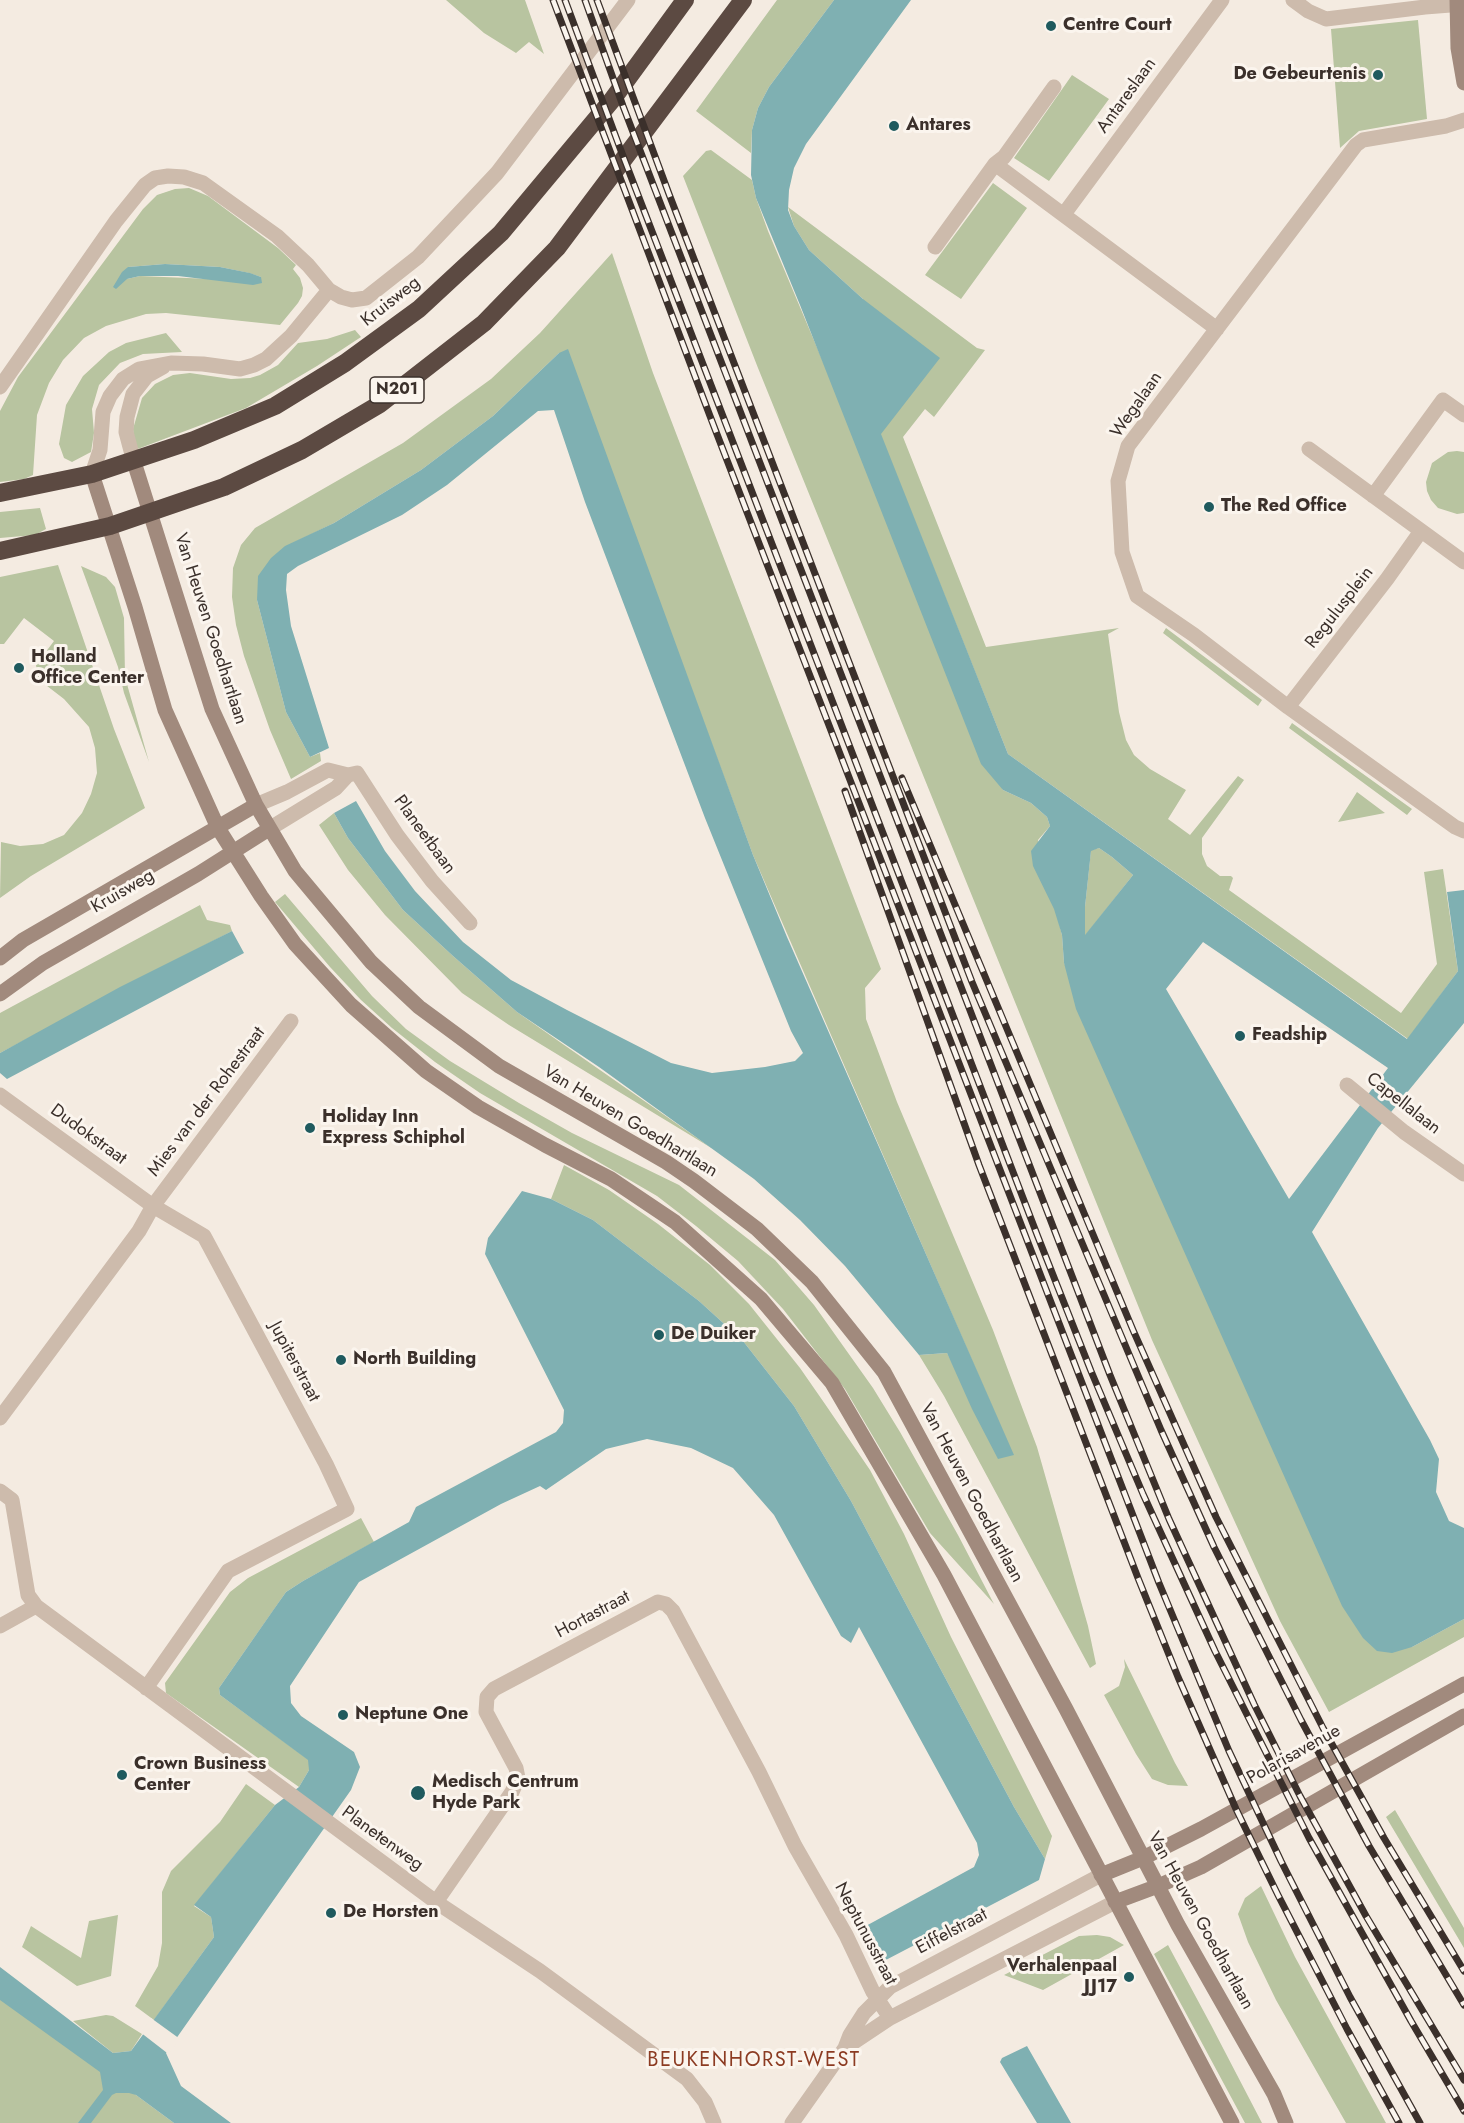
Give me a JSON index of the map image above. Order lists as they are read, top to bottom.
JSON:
{
  "streets": {
    "highway": ["Kruisweg", "N201"],
    "main road": ["Van Heuven Goedhartlaan", "Polarisavenue"],
    "street": [
      "Antareslaan",
      "Wegalaan",
      "Regulusplein",
      "Planeetbaan",
      "Mies van der Rohestraat",
      "Capellalaan",
      "Dudokstraat",
      "Jupiterstraat",
      "Hortastraat",
      "Planetenweg",
      "Eiffelstraat",
      "Neptunusstraat"
    ]
  },
  "crossings": [
    ["Kruisweg", "N201"],
    ["Kruisweg", "Van Heuven Goedhartlaan"],
    ["N201", "Van Heuven Goedhartlaan"],
    ["Wegalaan", "Regulusplein"],
    ["Van Heuven Goedhartlaan", "Polarisavenue"],
    ["Mies van der Rohestraat", "Dudokstraat"],
    ["Mies van der Rohestraat", "Jupiterstraat"],
    ["Jupiterstraat", "Planetenweg"],
    ["Hortastraat", "Planetenweg"],
    ["Hortastraat", "Neptunusstraat"],
    ["Polarisavenue", "Eiffelstraat"],
    ["Eiffelstraat", "Neptunusstraat"]
  ],
  "districts": ["BEUKENHORST-WEST"],
  "places": [
    "Centre Court",
    "De Gebeurtenis",
    "Antares",
    "The Red Office",
    "Holland Office Center",
    "Feadship",
    "Holiday Inn Express Schiphol",
    "De Duiker",
    "North Building",
    "Neptune One",
    "Crown Business Center",
    "Medisch Centrum Hyde Park",
    "De Horsten",
    "Verhalenpaal JJ17"
  ]
}
